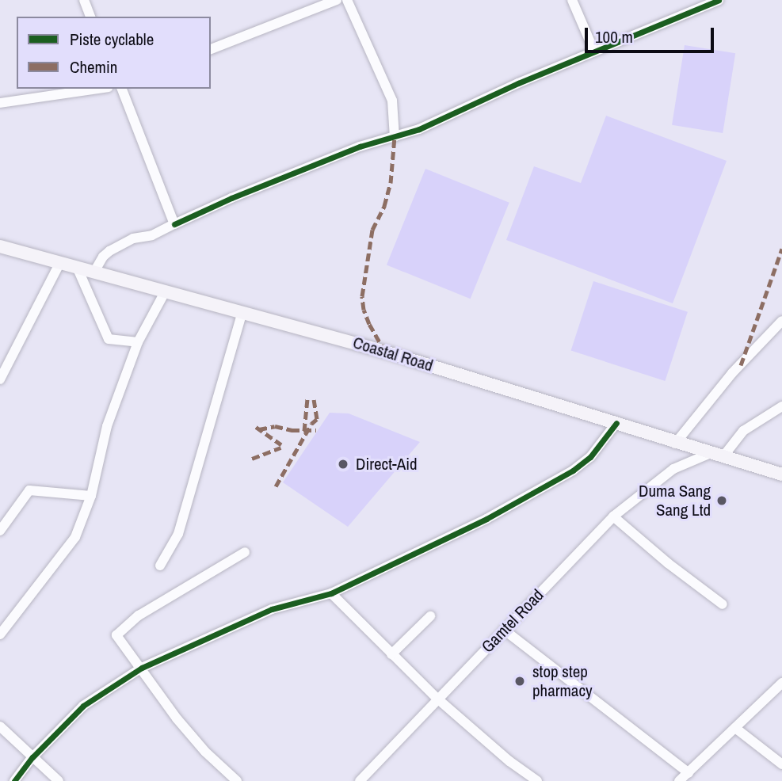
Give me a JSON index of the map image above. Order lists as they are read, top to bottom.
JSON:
{
  "streets": {
    "main road": ["Coastal Road"],
    "street": ["Gamtel Road"]
  },
  "crossings": [
    ["Coastal Road", "Gamtel Road"]
  ],
  "places": ["Direct-Aid", "Duma Sang Sang Ltd", "stop step pharmacy"],
  "legend": ["Piste cyclable", "Chemin"],
  "scale_bar": "100 m"
}
